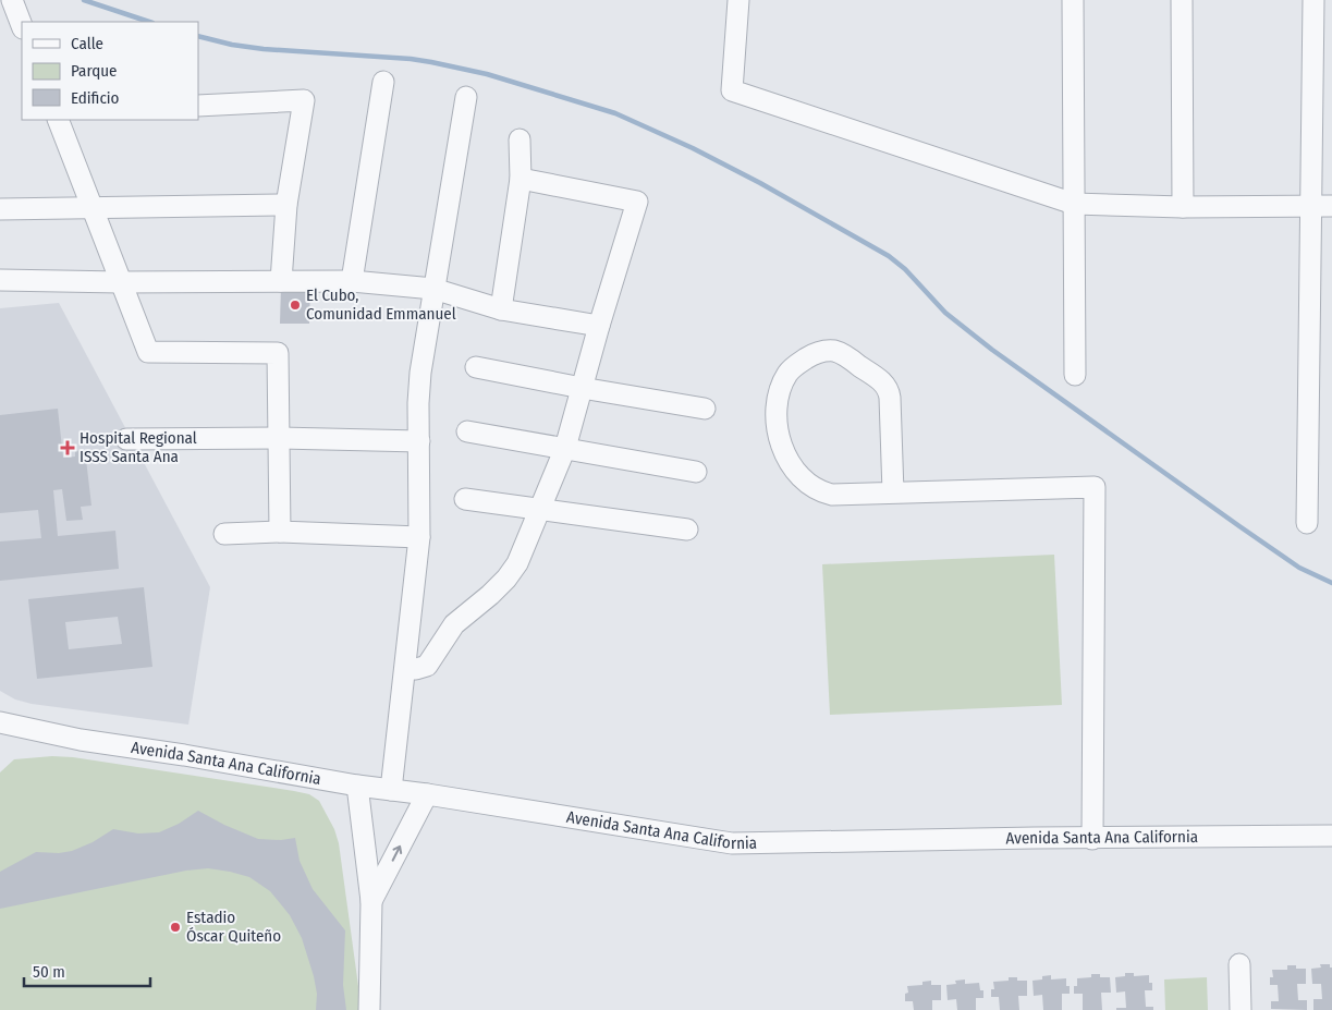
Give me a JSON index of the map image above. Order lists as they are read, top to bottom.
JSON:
{
  "streets": {
    "street": ["Avenida Santa Ana California"]
  },
  "places": {
    "other": ["El Cubo, Comunidad Emmanuel", "Estadio Óscar Quiteño"],
    "health": ["Hospital Regional ISSS Santa Ana"]
  },
  "legend": ["Calle", "Parque", "Edificio"],
  "scale_bar": "50 m"
}
